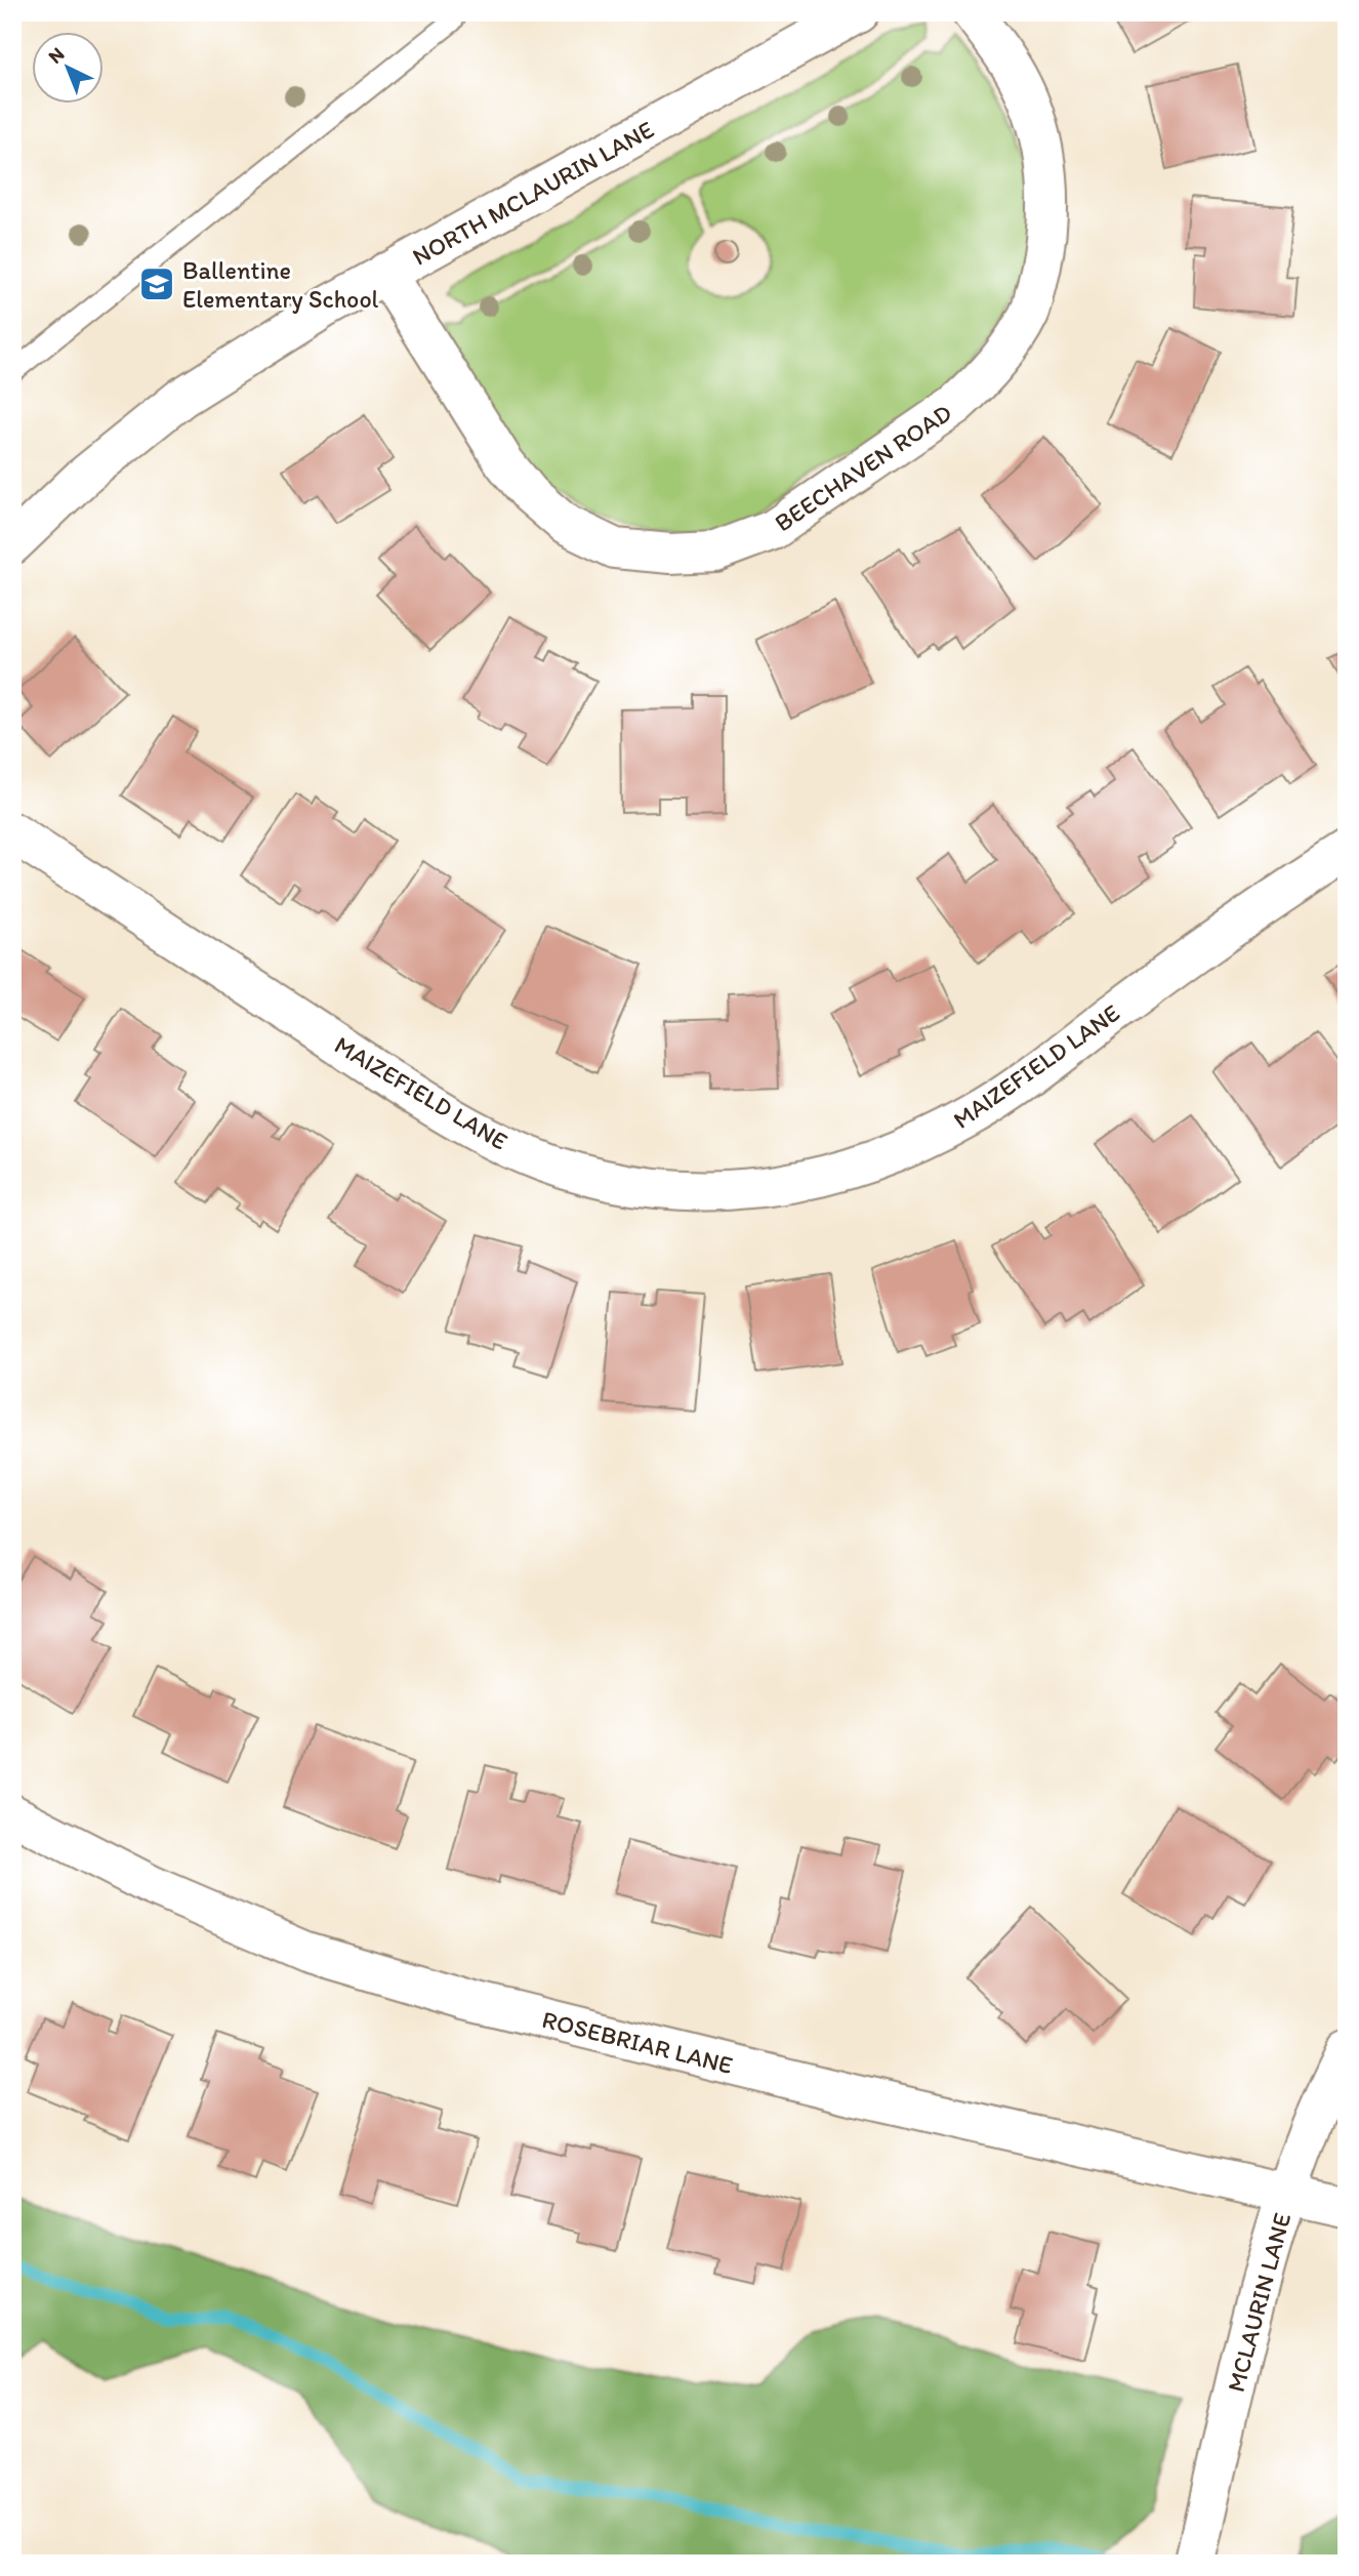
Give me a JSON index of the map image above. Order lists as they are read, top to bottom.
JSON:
{
  "streets": {
    "street": [
      "NORTH MCLAURIN LANE",
      "BEECHAVEN ROAD",
      "MAIZEFIELD LANE",
      "ROSEBRIAR LANE",
      "MCLAURIN LANE"
    ]
  },
  "crossings": [
    ["NORTH MCLAURIN LANE", "BEECHAVEN ROAD"],
    ["ROSEBRIAR LANE", "MCLAURIN LANE"]
  ],
  "places": {
    "school or university": ["Ballentine Elementary School"]
  },
  "north": "top left"
}
